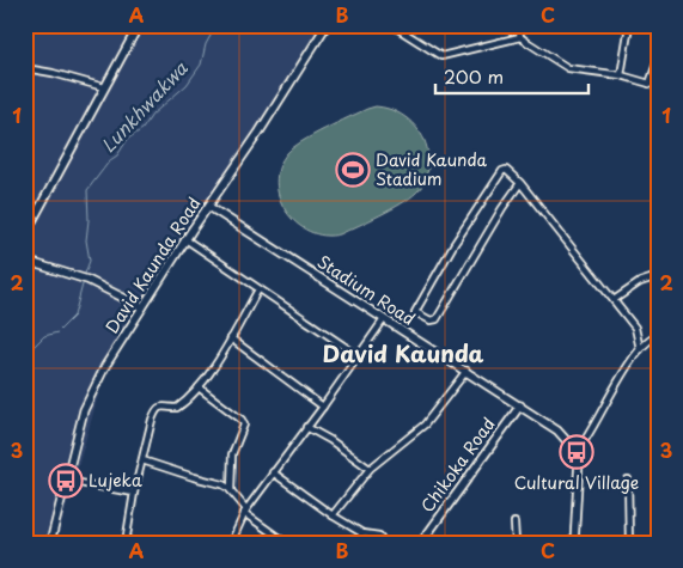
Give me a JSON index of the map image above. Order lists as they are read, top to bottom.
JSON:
{
  "streets": {
    "street": ["David Kaunda Road", "Stadium Road", "Chikoka Road"]
  },
  "crossings": [
    ["David Kaunda Road", "Stadium Road"],
    ["Stadium Road", "Chikoka Road"]
  ],
  "districts": ["David Kaunda"],
  "water": ["Lunkhwakwa"],
  "places": {
    "sports": ["David Kaunda Stadium"],
    "bus stop": ["Cultural Village", "Lujeka"]
  },
  "scale_bar": "200 m",
  "grid": {
    "columns": ["A", "B", "C"],
    "rows": ["1", "2", "3"]
  }
}
